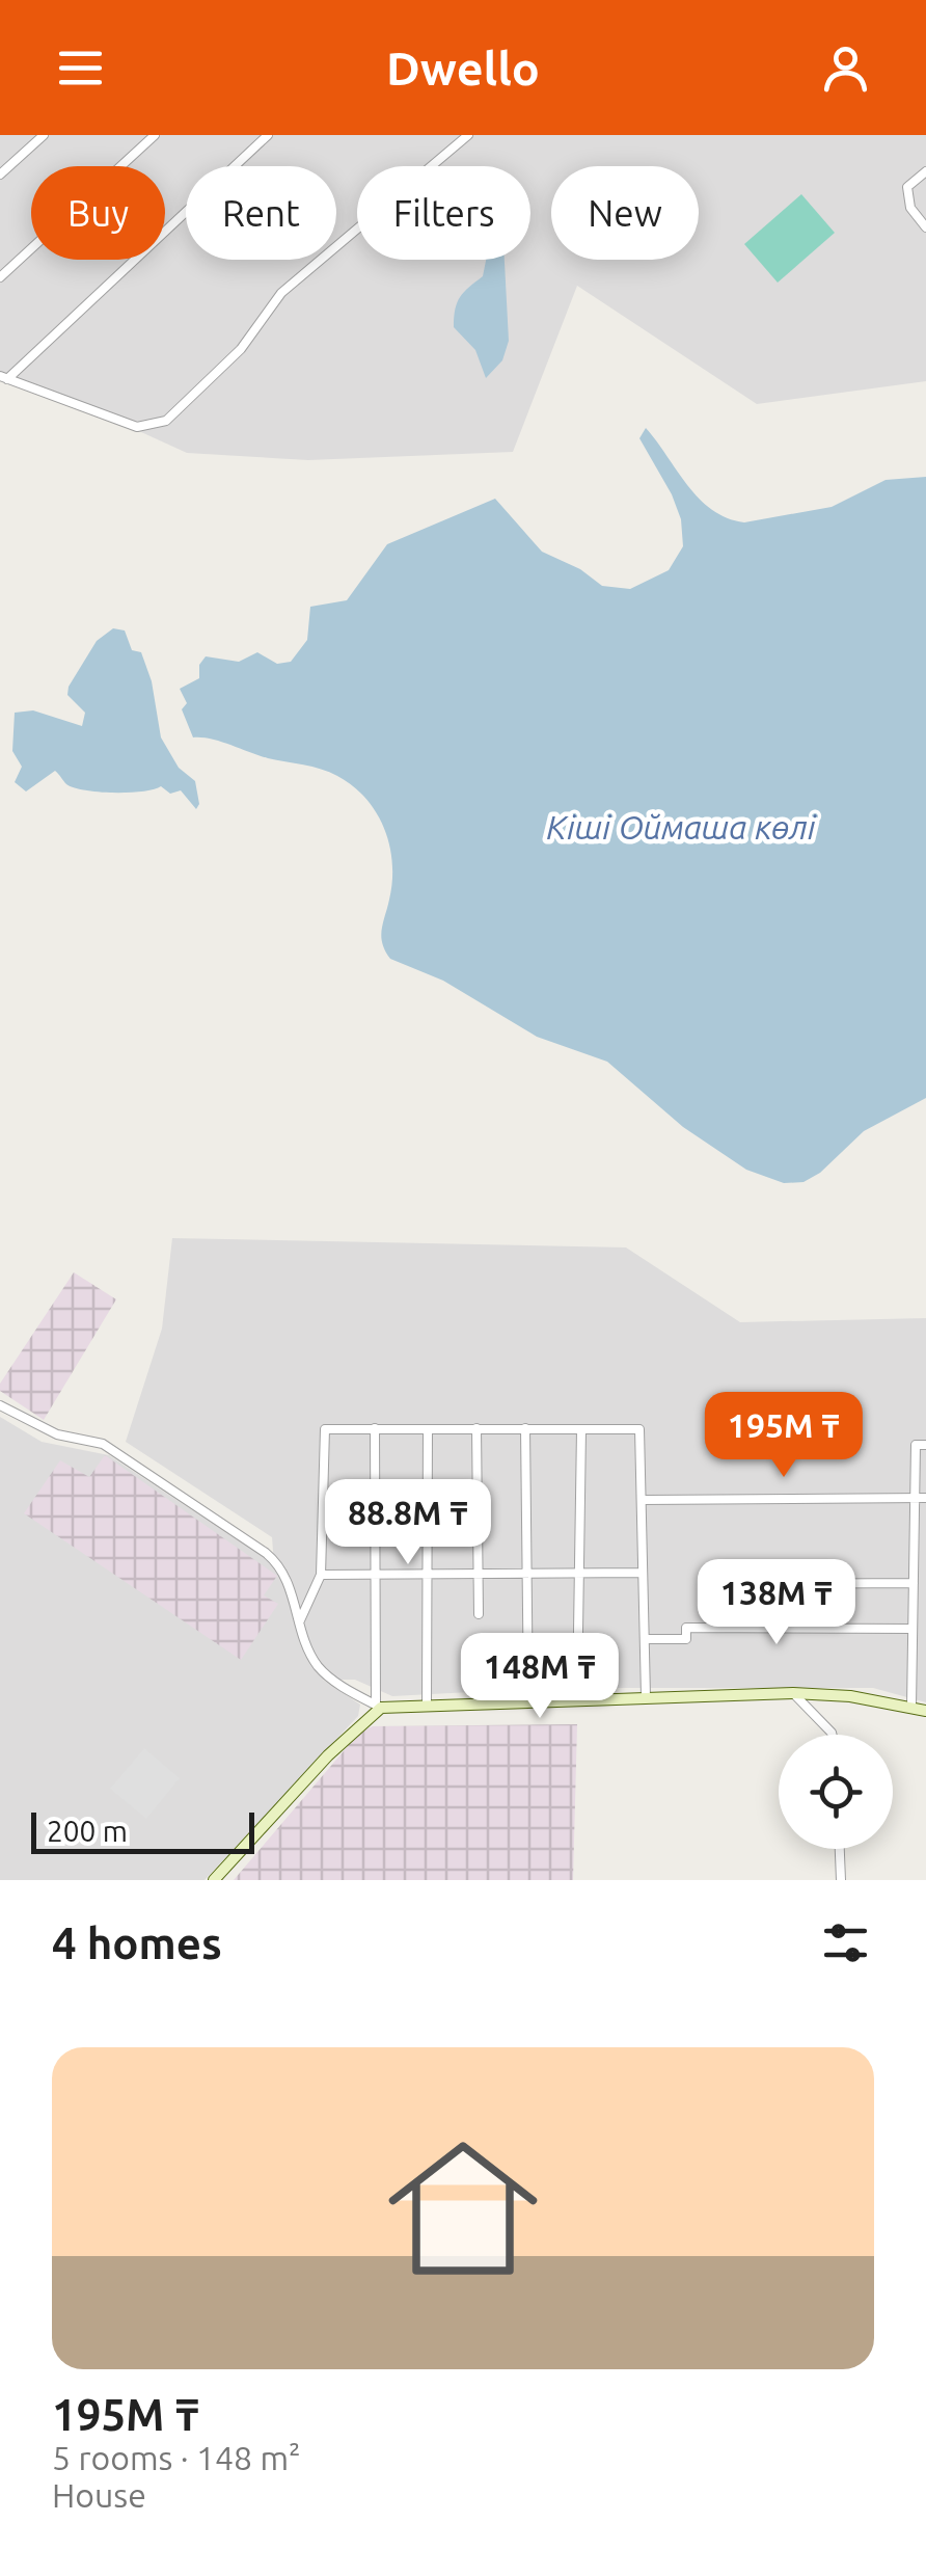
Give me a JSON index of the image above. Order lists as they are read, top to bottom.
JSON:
{
  "water": ["Кіші Оймаша көлi"],
  "scale_bar": "200 m",
  "page": {
    "header": "Dwello",
    "chip": [
      "Buy",
      "Rent",
      "Filters",
      "New"
    ],
    "price": [
      "195M ₸",
      "88.8M ₸",
      "138M ₸",
      "148M ₸"
    ],
    "scale": "200 m",
    "heading": "4 homes",
    "list": [
      {
        "name": "195M ₸",
        "note": "5 rooms · 148 m² · House"
      }
    ]
  }
}
